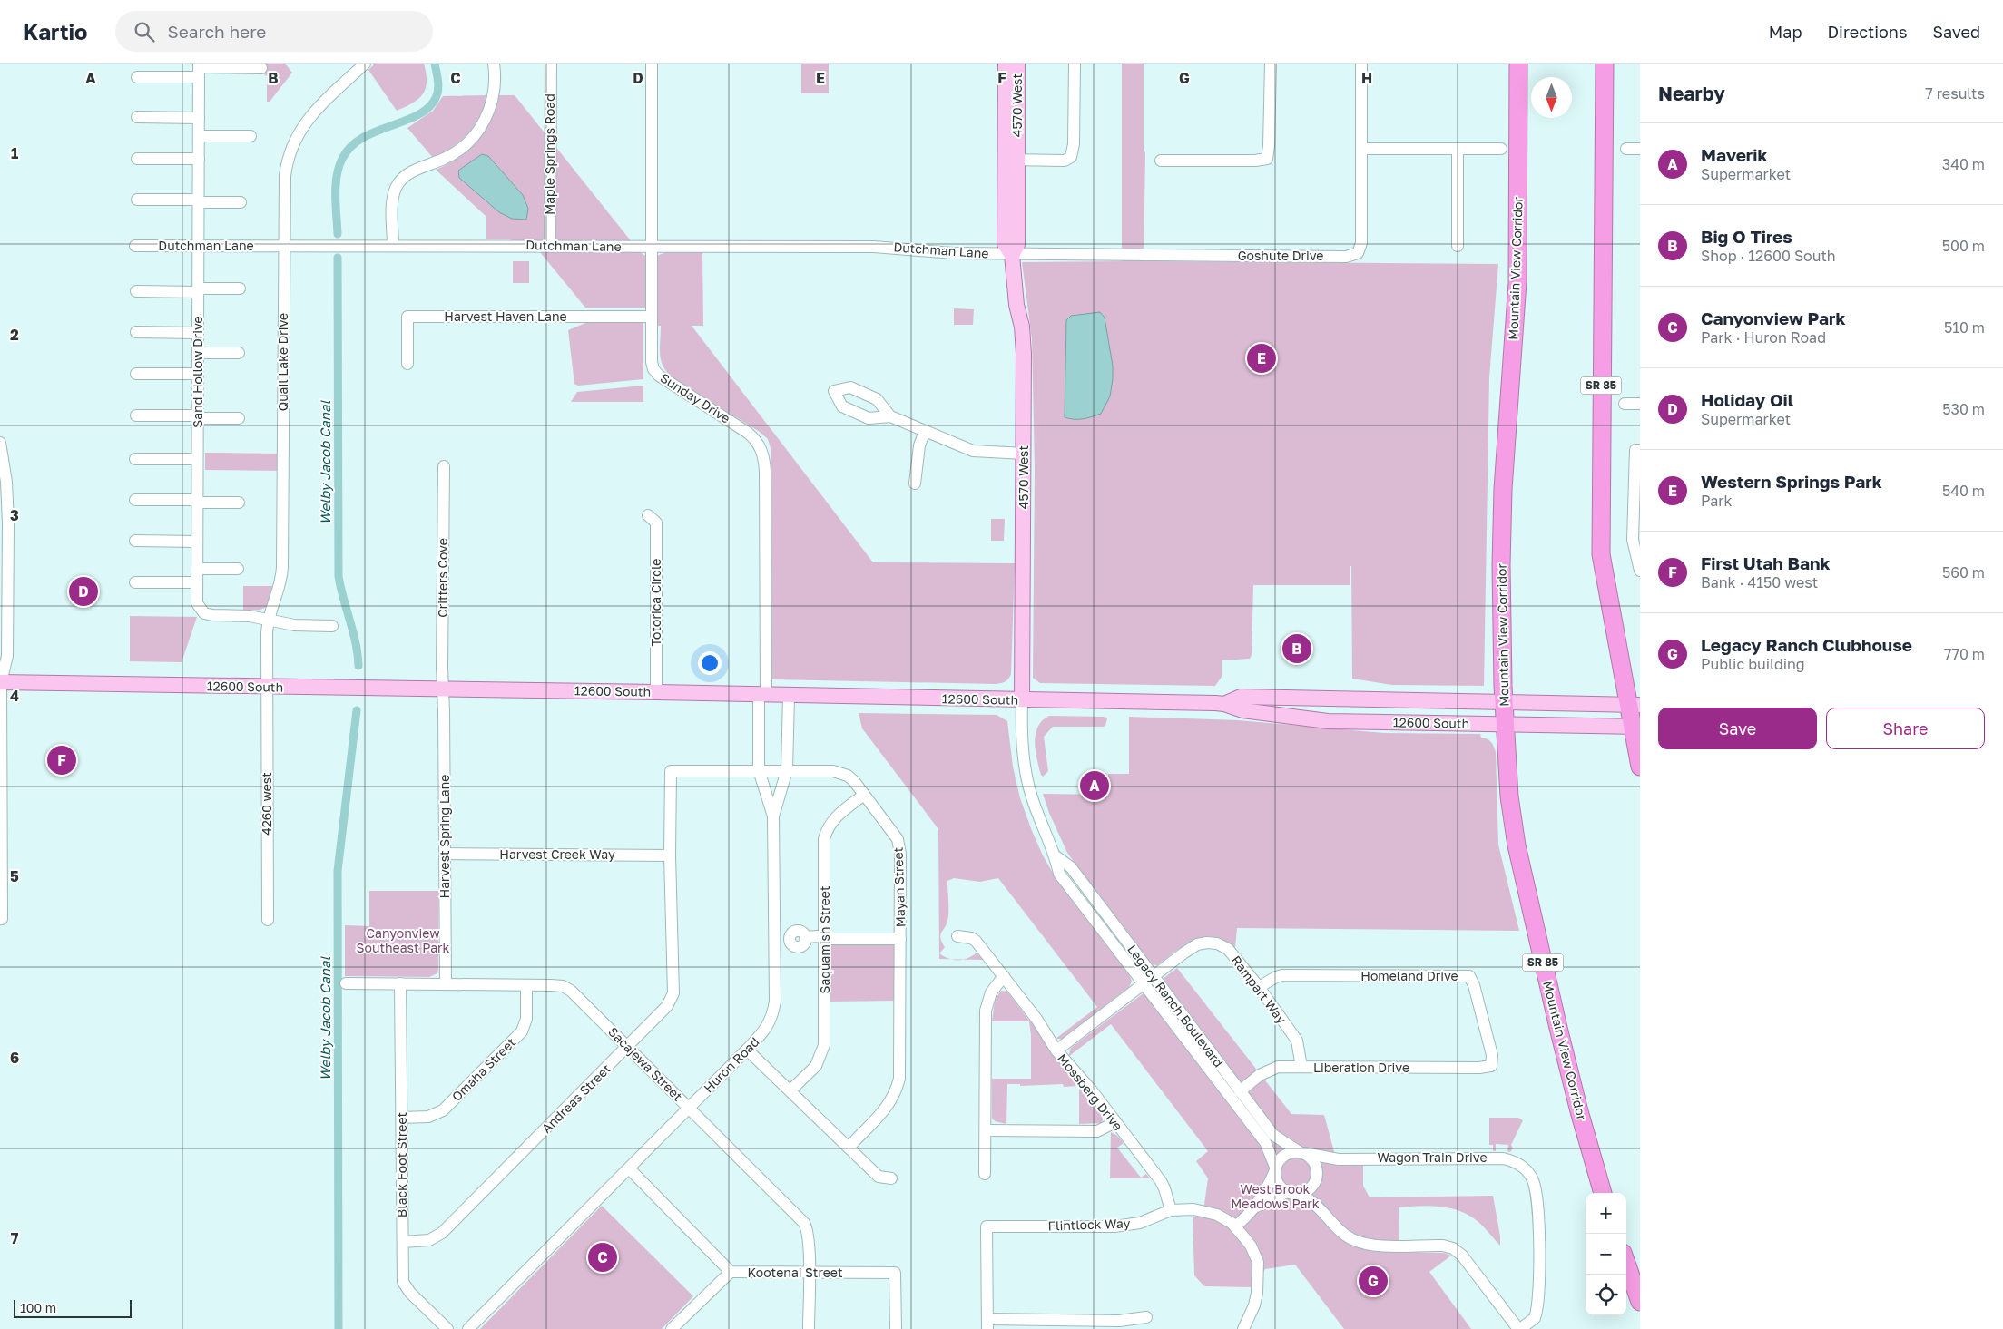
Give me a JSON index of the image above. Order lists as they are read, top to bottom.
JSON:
{
  "streets": {
    "highway": ["Mountain View Corridor", "SR 85"],
    "main road": ["4570 West", "12600 South"],
    "street": [
      "Maple Springs Road",
      "Dutchman Lane",
      "Goshute Drive",
      "Harvest Haven Lane",
      "Quail Lake Drive",
      "Sand Hollow Drive",
      "Sunday Drive",
      "Critters Cove",
      "Totorica Circle",
      "4260 west",
      "Harvest Spring Lane",
      "Harvest Creek Way",
      "Mayan Street",
      "Saquamish Street",
      "Homeland Drive",
      "Rampart Way",
      "Legacy Ranch Boulevard",
      "Sacajewa Street",
      "Huron Road",
      "Liberation Drive",
      "Omaha Street",
      "Mossberg Drive",
      "Andreas Street",
      "Wagon Train Drive",
      "Black Foot Street",
      "Flintlock Way",
      "Kootenai Street"
    ]
  },
  "crossings": [
    ["4570 West", "Dutchman Lane"],
    ["4570 West", "Goshute Drive"],
    ["4570 West", "12600 South"],
    ["4570 West", "Legacy Ranch Boulevard"],
    ["Maple Springs Road", "Dutchman Lane"],
    ["Dutchman Lane", "Goshute Drive"],
    ["Dutchman Lane", "Quail Lake Drive"],
    ["Dutchman Lane", "Sand Hollow Drive"],
    ["Dutchman Lane", "Sunday Drive"],
    ["Mountain View Corridor", "12600 South"],
    ["Harvest Haven Lane", "Sunday Drive"],
    ["Quail Lake Drive", "Sand Hollow Drive"],
    ["Quail Lake Drive", "12600 South"],
    ["Quail Lake Drive", "4260 west"],
    ["SR 85", "12600 South"],
    ["Sunday Drive", "12600 South"],
    ["Sunday Drive", "Huron Road"],
    ["Critters Cove", "12600 South"],
    ["Critters Cove", "Harvest Spring Lane"],
    ["Totorica Circle", "12600 South"],
    ["12600 South", "4260 west"],
    ["12600 South", "Harvest Spring Lane"],
    ["12600 South", "Legacy Ranch Boulevard"],
    ["12600 South", "Huron Road"],
    ["Harvest Spring Lane", "Harvest Creek Way"],
    ["Harvest Spring Lane", "Sacajewa Street"],
    ["Harvest Creek Way", "Andreas Street"],
    ["Mayan Street", "Saquamish Street"],
    ["Mayan Street", "Huron Road"],
    ["Mayan Street", "Andreas Street"],
    ["Homeland Drive", "Rampart Way"],
    ["Homeland Drive", "Liberation Drive"],
    ["Rampart Way", "Legacy Ranch Boulevard"],
    ["Rampart Way", "Liberation Drive"],
    ["Rampart Way", "Mossberg Drive"],
    ["Legacy Ranch Boulevard", "Liberation Drive"],
    ["Legacy Ranch Boulevard", "Wagon Train Drive"],
    ["Sacajewa Street", "Huron Road"],
    ["Sacajewa Street", "Omaha Street"],
    ["Sacajewa Street", "Andreas Street"],
    ["Sacajewa Street", "Black Foot Street"],
    ["Sacajewa Street", "Kootenai Street"],
    ["Huron Road", "Kootenai Street"],
    ["Omaha Street", "Black Foot Street"],
    ["Mossberg Drive", "Flintlock Way"],
    ["Andreas Street", "Black Foot Street"]
  ],
  "water": ["Welby Jacob Canal"],
  "parks": ["Canyonview Southeast Park", "West Brook Meadows Park"],
  "scale_bar": "100 m",
  "north": "bottom",
  "page": {
    "header": "Kartio",
    "search": "Search here",
    "nav": ["Map", "Directions", "Saved"],
    "heading": ["Nearby", "7 results"],
    "list": [
      {
        "mark": "A",
        "name": "Maverik",
        "note": "Supermarket",
        "value": "340 m"
      },
      {
        "mark": "B",
        "name": "Big O Tires",
        "note": "Shop · 12600 South",
        "value": "500 m"
      },
      {
        "mark": "C",
        "name": "Canyonview Park",
        "note": "Park · Huron Road",
        "value": "510 m"
      },
      {
        "mark": "D",
        "name": "Holiday Oil",
        "note": "Supermarket",
        "value": "530 m"
      },
      {
        "mark": "E",
        "name": "Western Springs Park",
        "note": "Park",
        "value": "540 m"
      },
      {
        "mark": "F",
        "name": "First Utah Bank",
        "note": "Bank · 4150 west",
        "value": "560 m"
      },
      {
        "mark": "G",
        "name": "Legacy Ranch Clubhouse",
        "note": "Public building",
        "value": "770 m"
      }
    ],
    "pins": [
      "E",
      "D",
      "B",
      "F",
      "A",
      "C",
      "G"
    ],
    "buttons": ["Save", "Share"],
    "map_buttons": ["+", "−"],
    "scale": "100 m"
  },
  "grid": {
    "columns": [
      "A",
      "B",
      "C",
      "D",
      "E",
      "F",
      "G",
      "H"
    ],
    "rows": [
      "1",
      "2",
      "3",
      "4",
      "5",
      "6",
      "7"
    ]
  }
}
